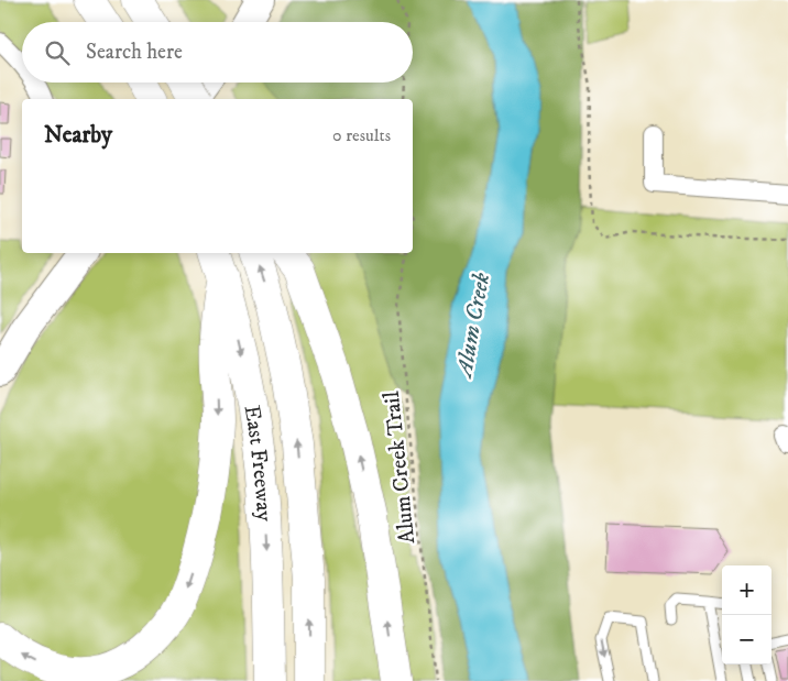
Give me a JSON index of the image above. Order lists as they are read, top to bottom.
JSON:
{
  "streets": {
    "highway": ["East Freeway"],
    "path": ["Alum Creek Trail"]
  },
  "water": ["Alum Creek"],
  "page": {
    "search": "Search here",
    "heading": ["Nearby", "0 results"],
    "map_buttons": ["+", "−"]
  }
}
